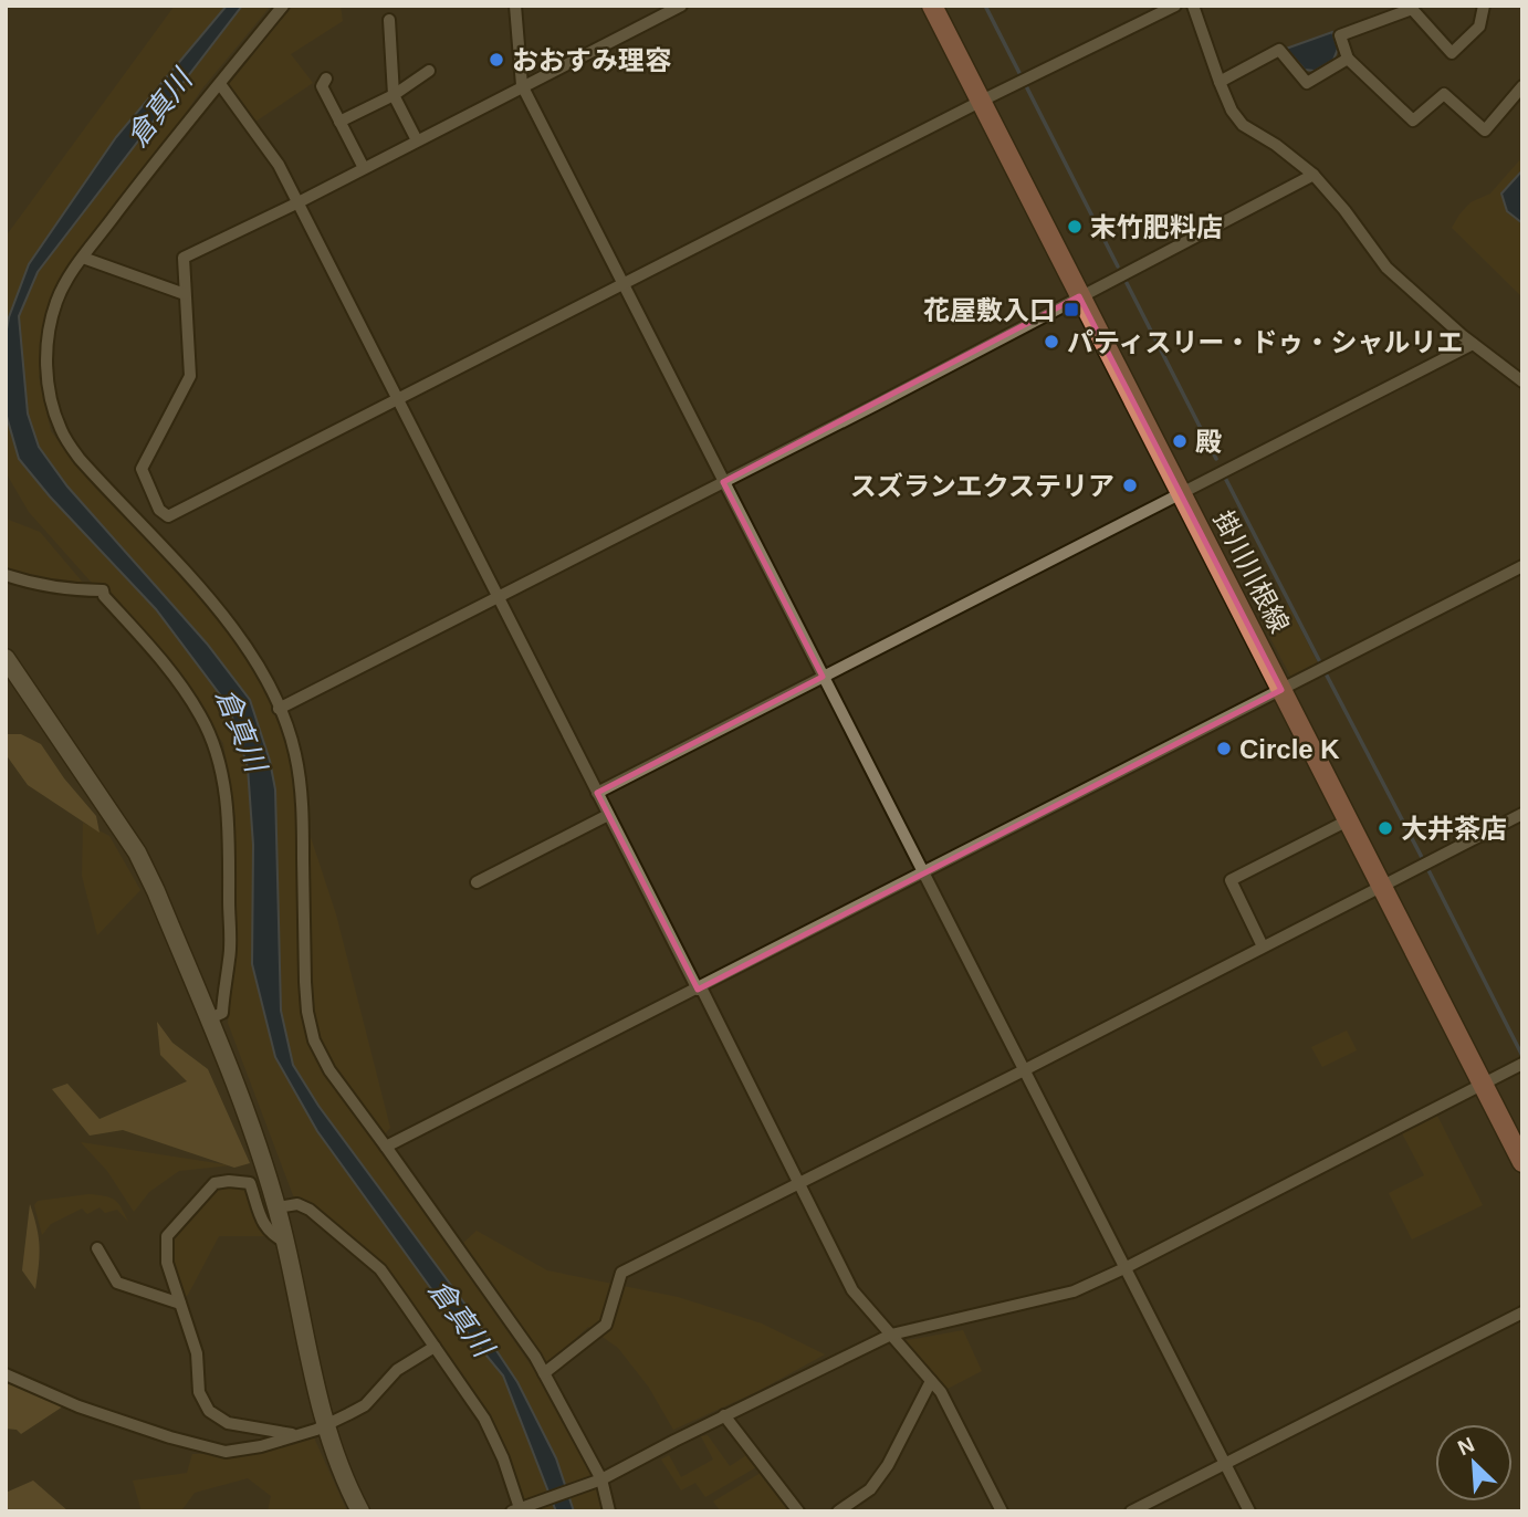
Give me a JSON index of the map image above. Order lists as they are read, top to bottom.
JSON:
{
  "streets": {
    "main road": ["掛川川根線"]
  },
  "water": ["倉真川"],
  "places": {
    "other": [
      "おおすみ理容",
      "末竹肥料店",
      "パティスリー・ドゥ・シャルリエ",
      "殿",
      "スズランエクステリア",
      "Circle K",
      "大井茶店"
    ],
    "transit": ["花屋敷入口"]
  },
  "north": "top left"
}
